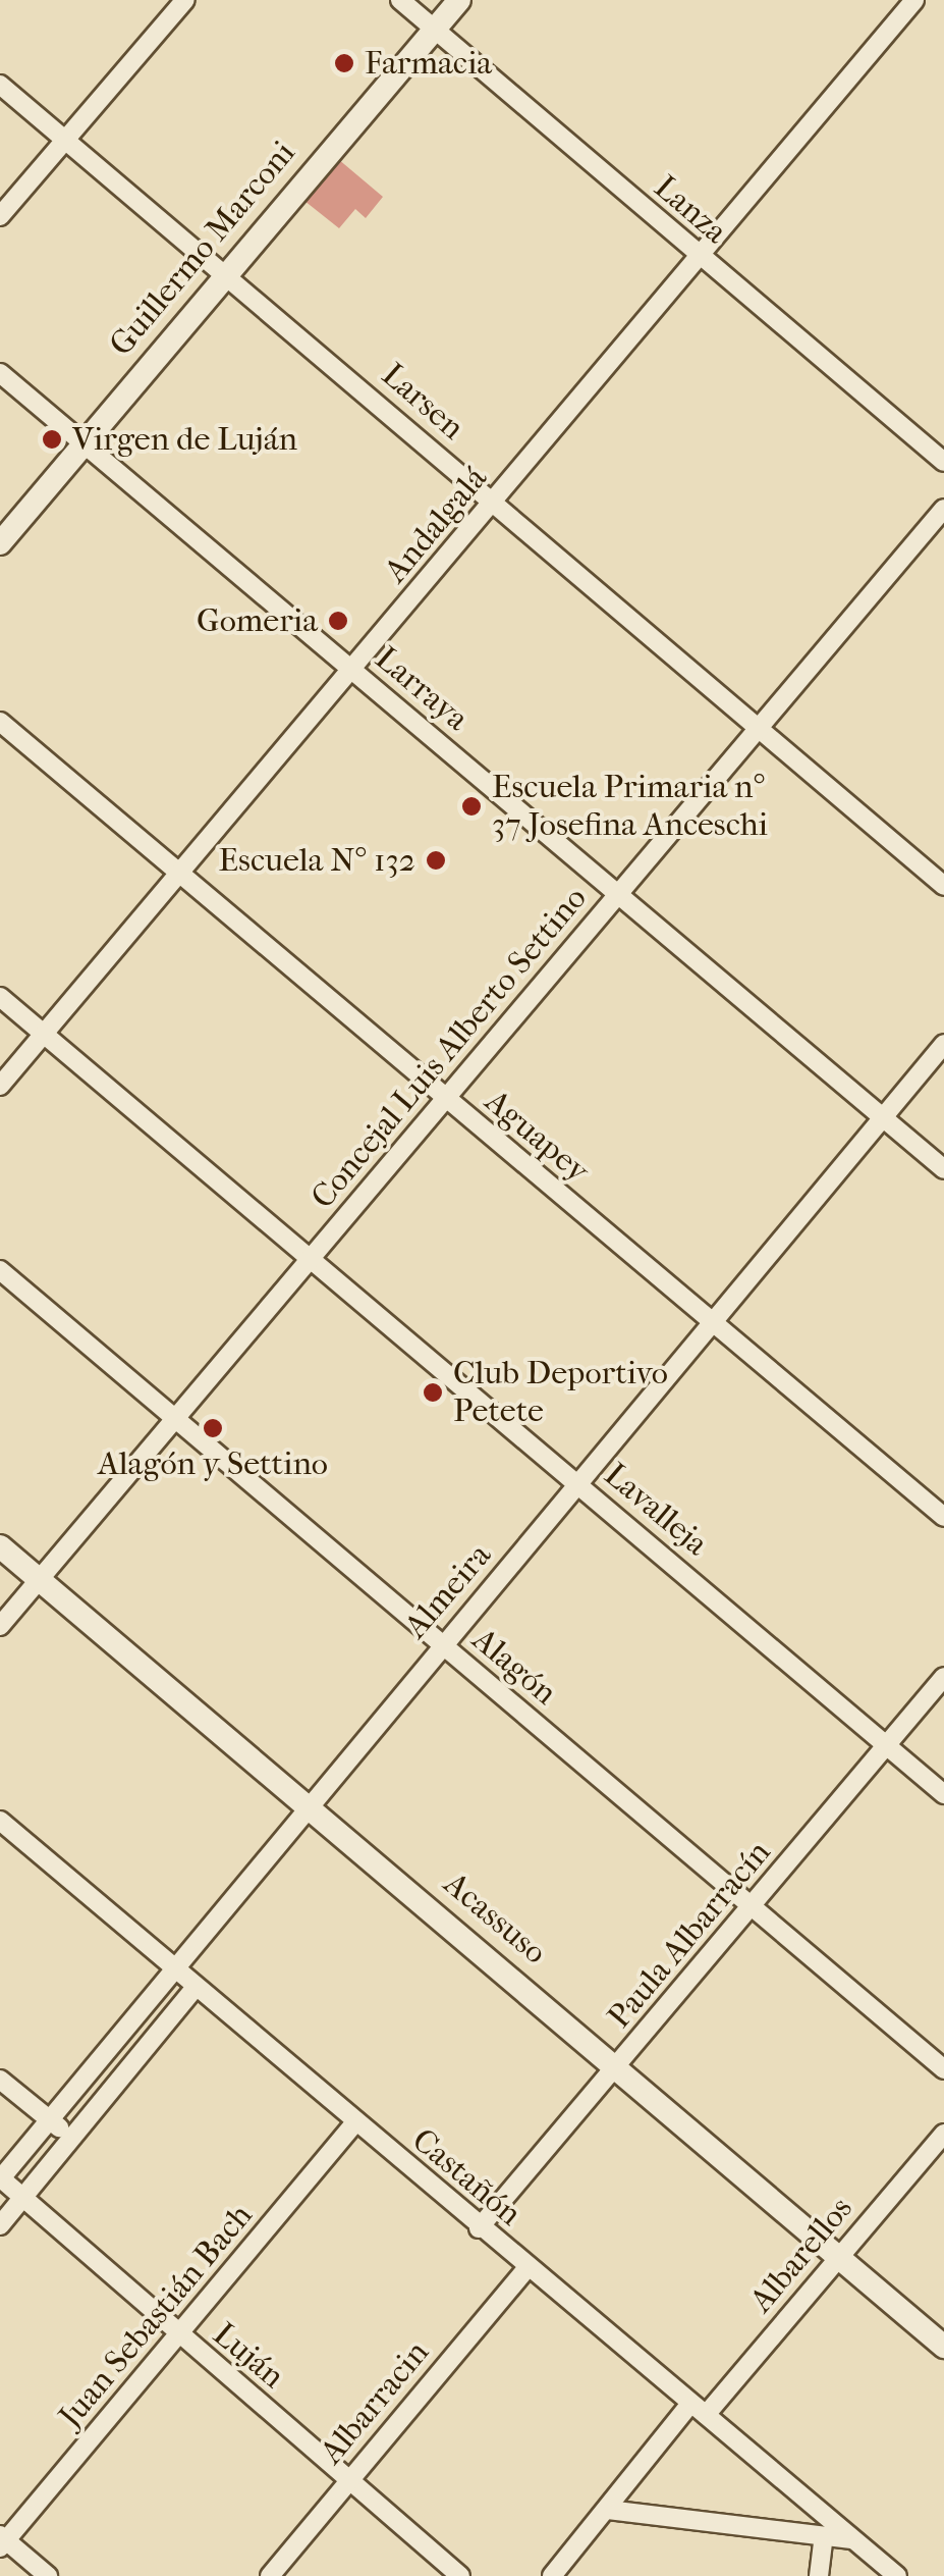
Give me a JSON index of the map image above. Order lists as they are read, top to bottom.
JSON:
{
  "streets": {
    "street": [
      "Lanza",
      "Guillermo Marconi",
      "Larsen",
      "Andalgalá",
      "Larraya",
      "Concejal Luis Alberto Settino",
      "Aguapey",
      "Lavalleja",
      "Almeira",
      "Alagón",
      "Acassuso",
      "Paula Albarracín",
      "Castañón",
      "Albarellos",
      "Juan Sebastián Bach",
      "Luján",
      "Albarracin"
    ]
  },
  "crossings": [
    ["Lanza", "Guillermo Marconi"],
    ["Lanza", "Andalgalá"],
    ["Guillermo Marconi", "Larsen"],
    ["Guillermo Marconi", "Larraya"],
    ["Larsen", "Andalgalá"],
    ["Larsen", "Concejal Luis Alberto Settino"],
    ["Andalgalá", "Larraya"],
    ["Andalgalá", "Aguapey"],
    ["Andalgalá", "Lavalleja"],
    ["Larraya", "Concejal Luis Alberto Settino"],
    ["Larraya", "Almeira"],
    ["Concejal Luis Alberto Settino", "Aguapey"],
    ["Concejal Luis Alberto Settino", "Lavalleja"],
    ["Concejal Luis Alberto Settino", "Alagón"],
    ["Concejal Luis Alberto Settino", "Acassuso"],
    ["Aguapey", "Almeira"],
    ["Lavalleja", "Almeira"],
    ["Lavalleja", "Paula Albarracín"],
    ["Almeira", "Alagón"],
    ["Almeira", "Acassuso"],
    ["Almeira", "Castañón"],
    ["Almeira", "Luján"],
    ["Alagón", "Paula Albarracín"],
    ["Acassuso", "Paula Albarracín"],
    ["Acassuso", "Albarellos"],
    ["Paula Albarracín", "Castañón"],
    ["Castañón", "Albarellos"],
    ["Castañón", "Juan Sebastián Bach"],
    ["Castañón", "Albarracin"],
    ["Juan Sebastián Bach", "Luján"],
    ["Luján", "Albarracin"]
  ],
  "places": [
    "Farmacia",
    "Virgen de Luján",
    "Gomeria",
    "Escuela Primaria n° 37 Josefina Anceschi",
    "Escuela N° 132",
    "Club Deportivo Petete",
    "Alagón y Settino"
  ]
}
